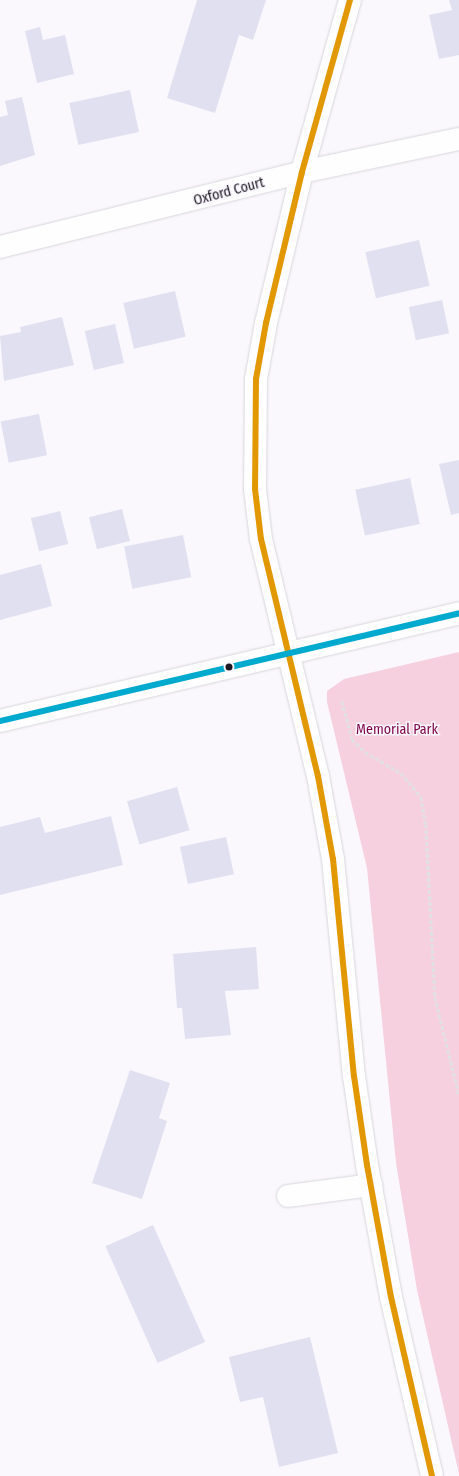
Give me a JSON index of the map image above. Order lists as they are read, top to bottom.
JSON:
{
  "streets": {
    "street": ["Oxford Court"]
  },
  "parks": ["Memorial Park"]
}
